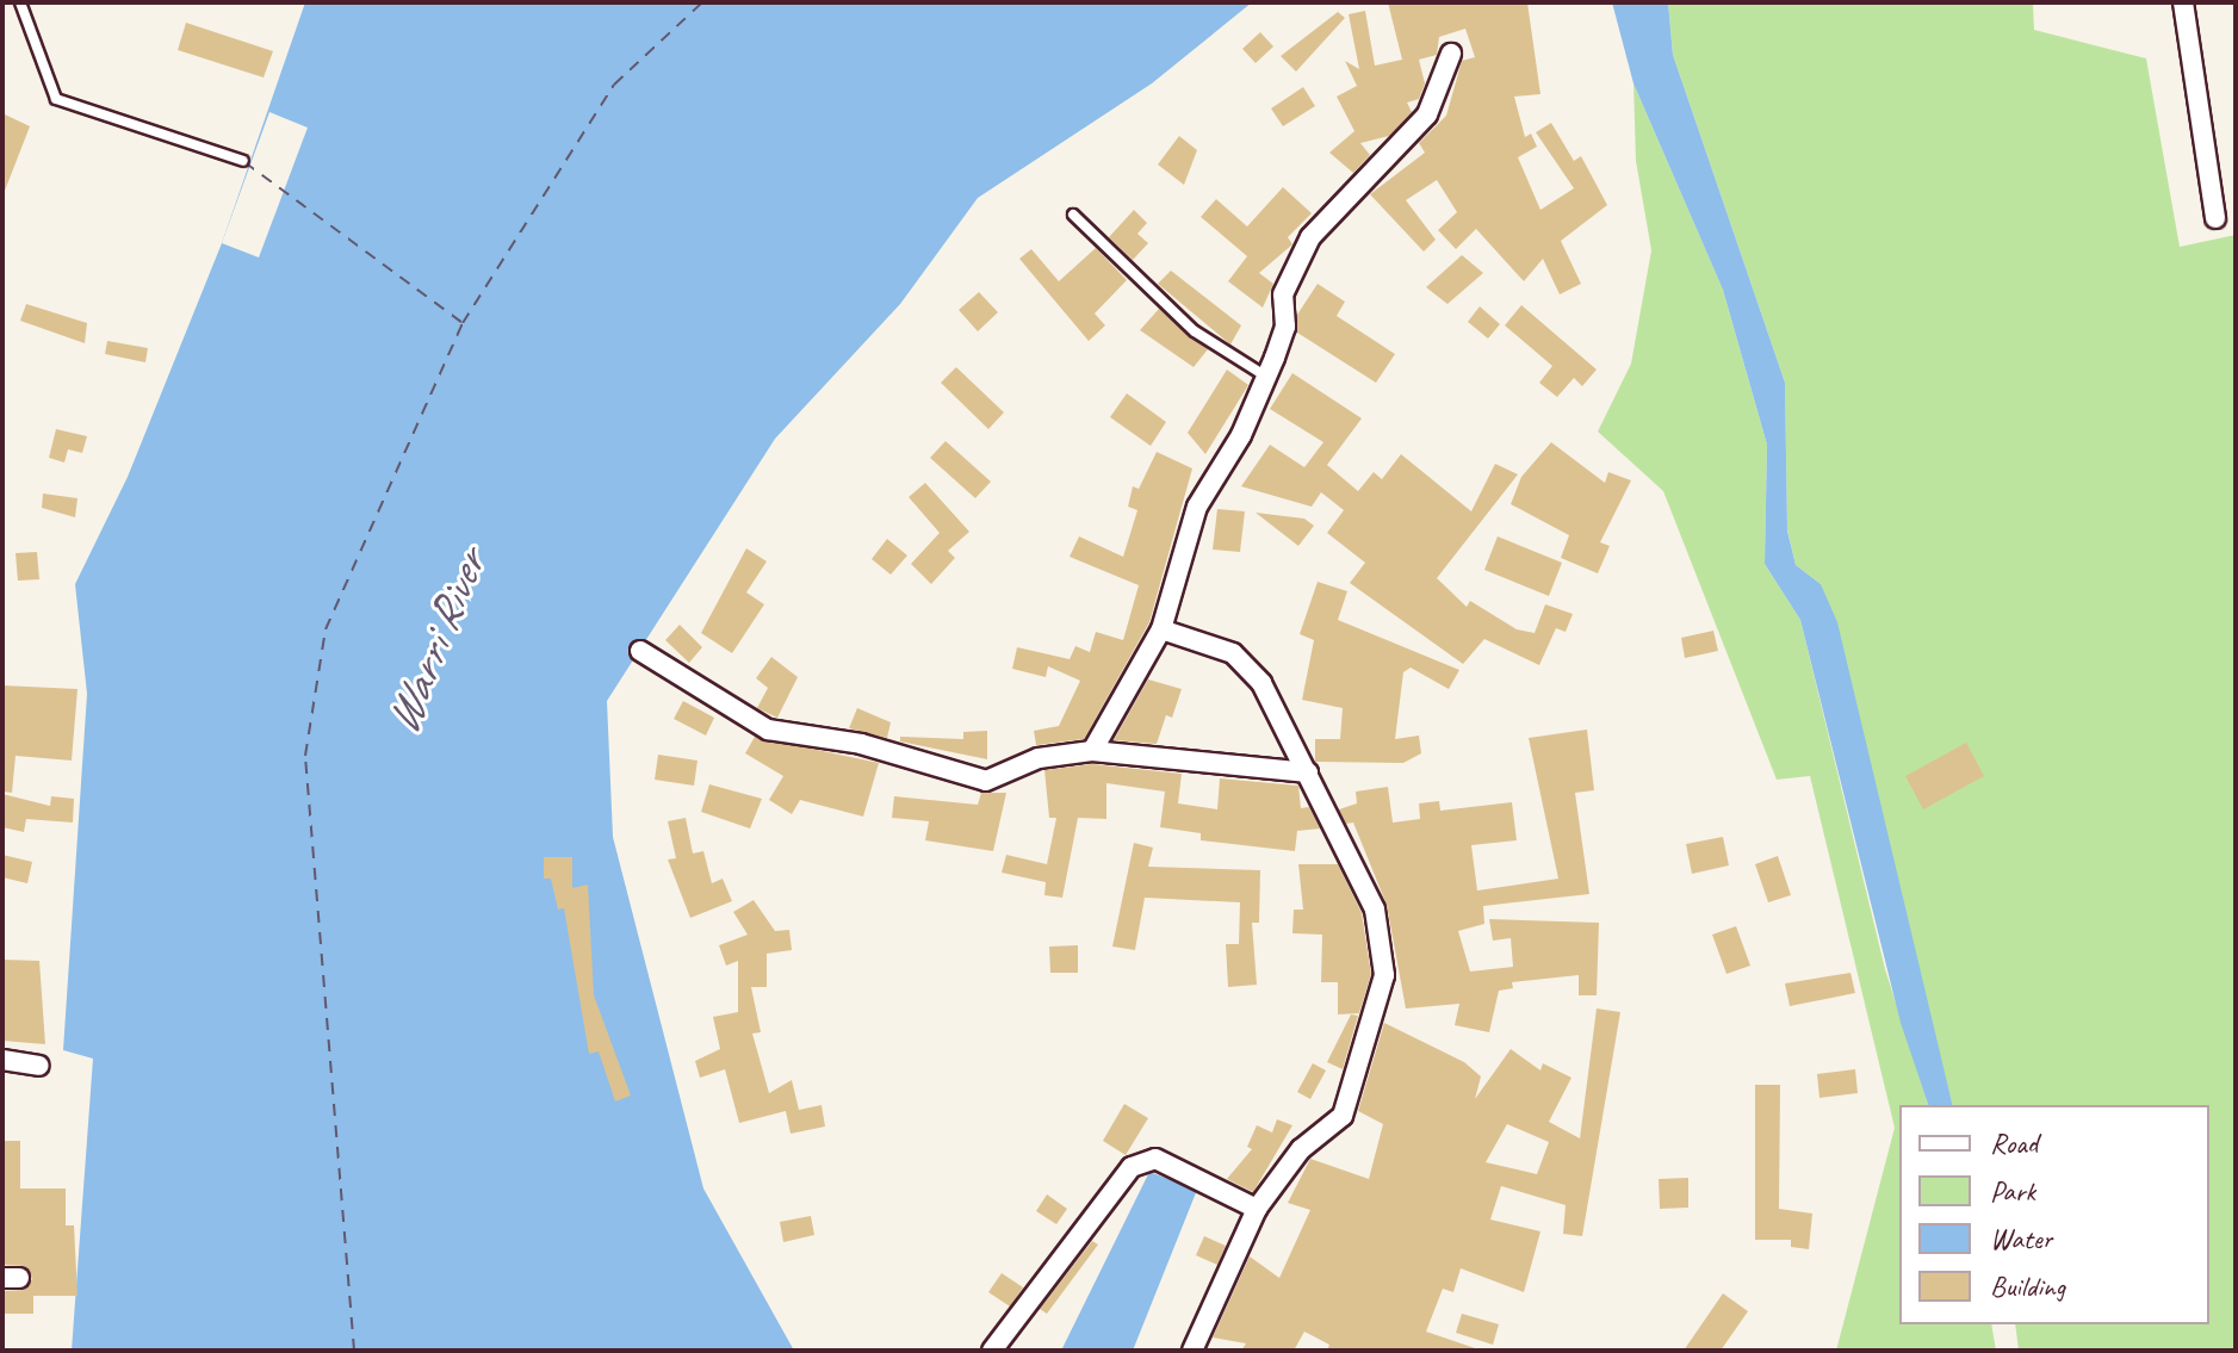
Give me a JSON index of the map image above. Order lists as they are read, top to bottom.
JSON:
{
  "water": ["Warri River"],
  "legend": [
    "Road",
    "Park",
    "Water",
    "Building"
  ]
}
